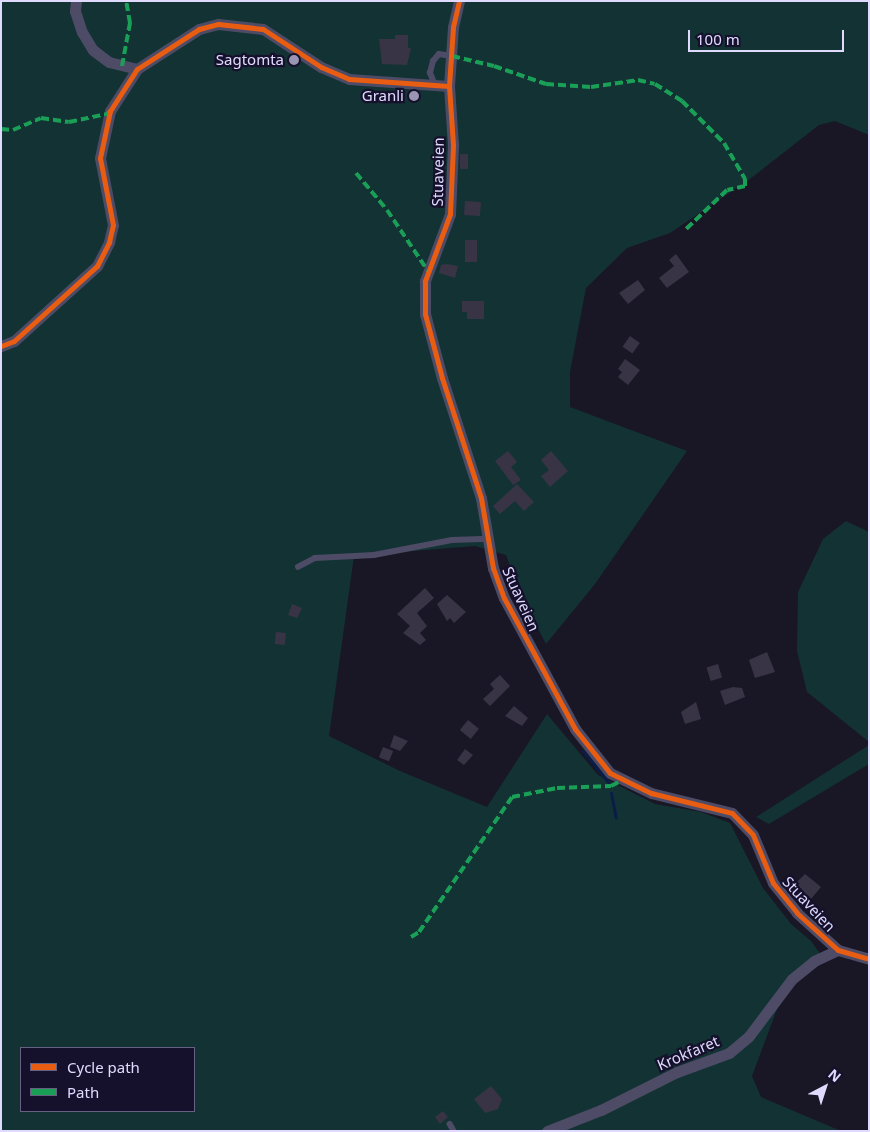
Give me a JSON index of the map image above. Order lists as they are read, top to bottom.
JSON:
{
  "streets": {
    "street": ["Stuaveien", "Krokfaret"]
  },
  "crossings": [
    ["Stuaveien", "Krokfaret"]
  ],
  "places": ["Sagtomta", "Granli"],
  "legend": ["Cycle path", "Path"],
  "scale_bar": "100 m",
  "north": "top right"
}
